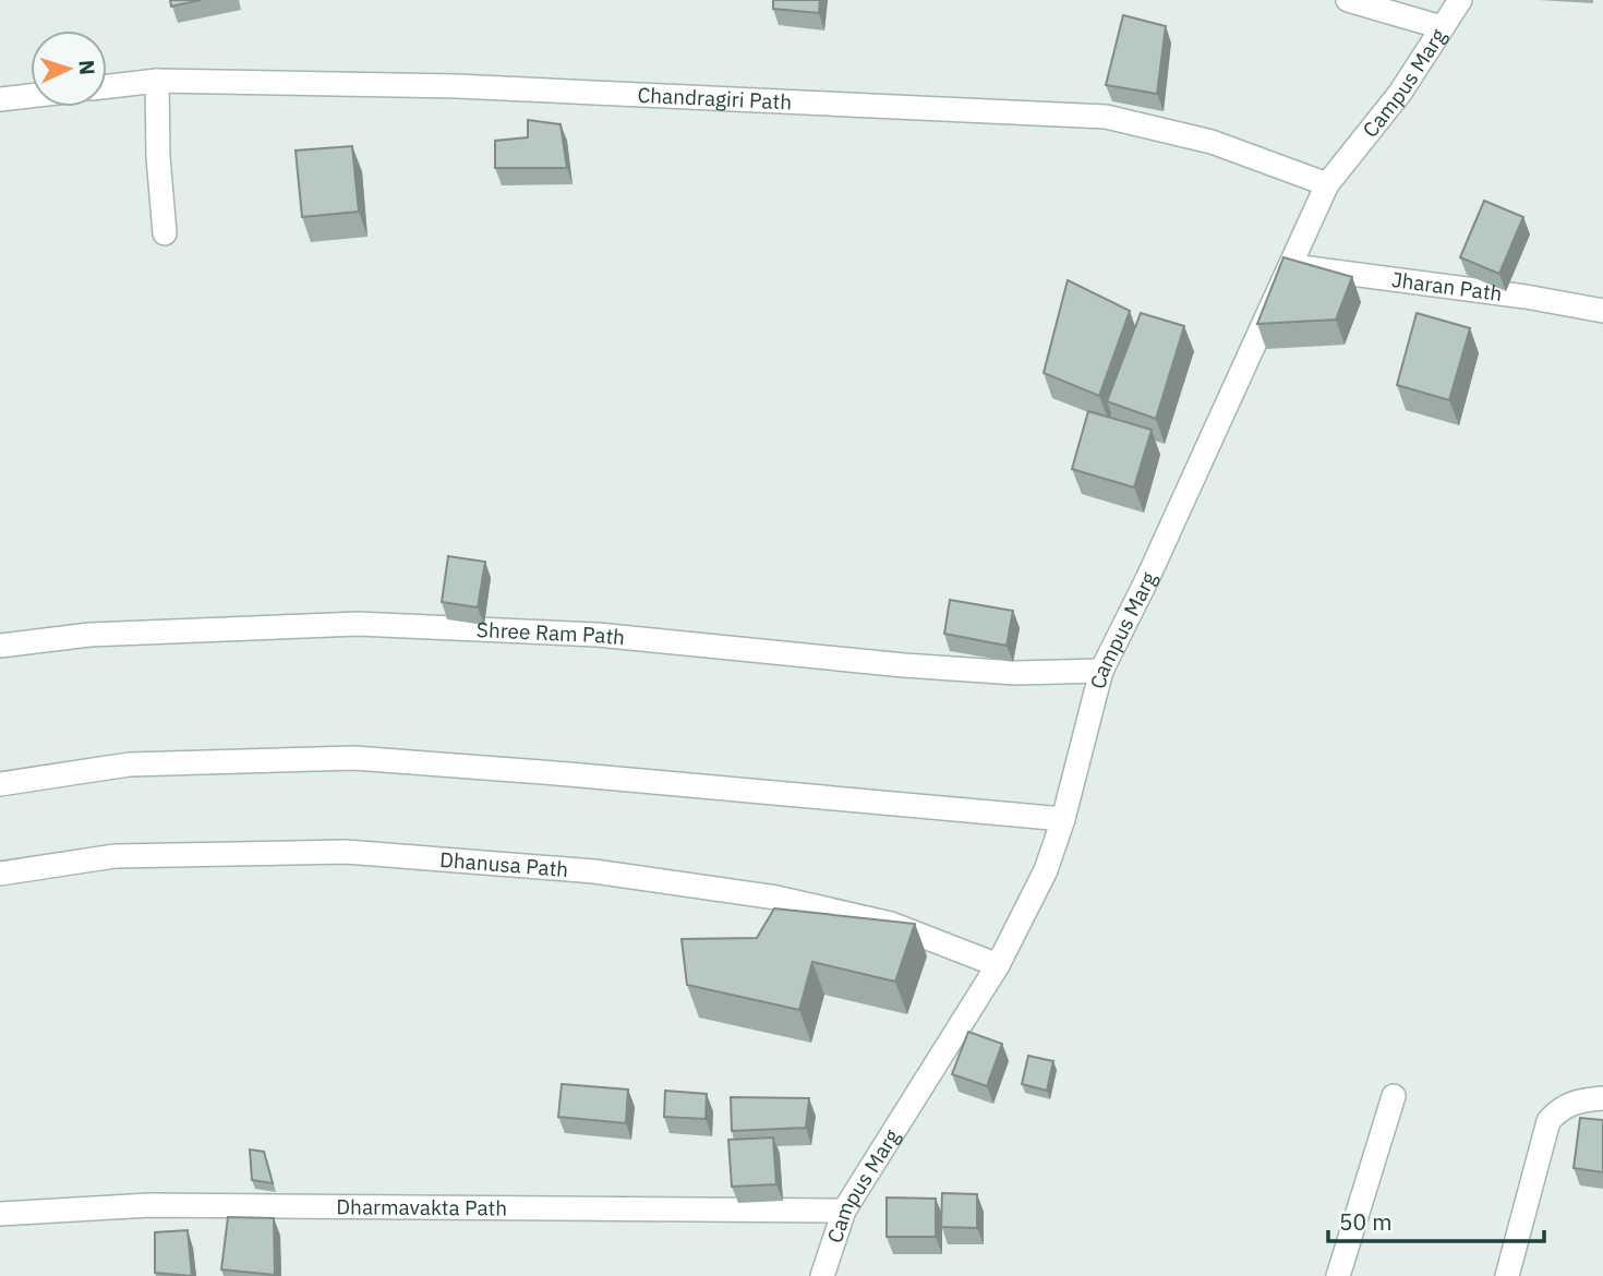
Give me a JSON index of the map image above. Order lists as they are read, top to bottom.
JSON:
{
  "streets": {
    "street": [
      "Campus Marg",
      "Chandragiri Path",
      "Jharan Path",
      "Shree Ram Path",
      "Dhanusa Path",
      "Dharmavakta Path"
    ]
  },
  "crossings": [
    ["Campus Marg", "Chandragiri Path"],
    ["Campus Marg", "Jharan Path"],
    ["Campus Marg", "Shree Ram Path"],
    ["Campus Marg", "Dhanusa Path"],
    ["Campus Marg", "Dharmavakta Path"]
  ],
  "scale_bar": "50 m",
  "north": "right"
}
